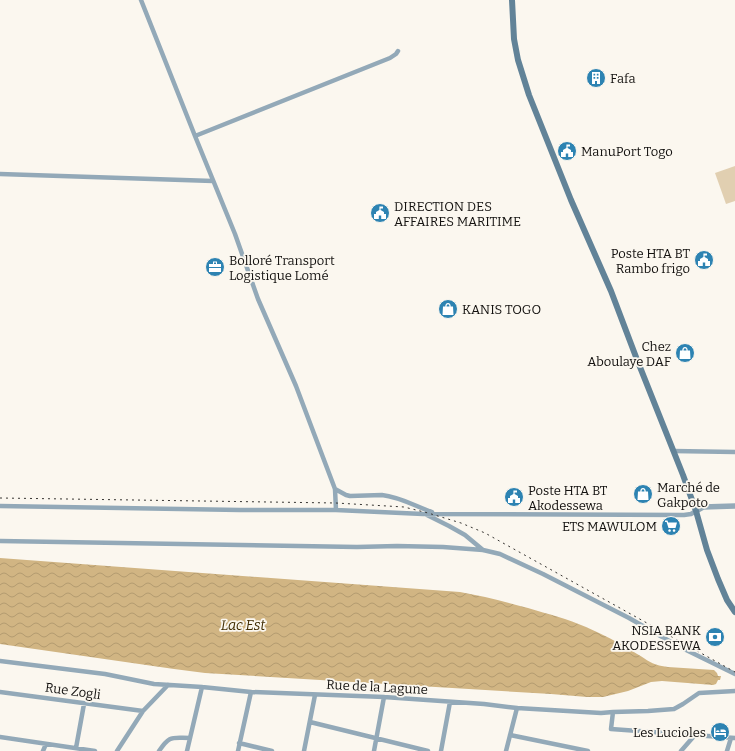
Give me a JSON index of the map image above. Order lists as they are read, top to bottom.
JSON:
{
  "streets": {
    "street": ["Rue de la Lagune", "Rue Zogli"]
  },
  "water": ["Lac Est"],
  "places": {
    "building": ["Fafa"],
    "public building": [
      "ManuPort Togo",
      "DIRECTION DES AFFAIRES MARITIME",
      "Poste HTA BT Rambo frigo",
      "Poste HTA BT Akodessewa"
    ],
    "office": ["Bolloré Transport Logistique Lomé"],
    "shop": ["KANIS TOGO", "Chez Aboulaye DAF", "Marché de Gakpoto"],
    "supermarket": ["ETS MAWULOM"],
    "bank": ["NSIA BANK AKODESSEWA"],
    "hotel": ["Les Lucioles"]
  }
}
